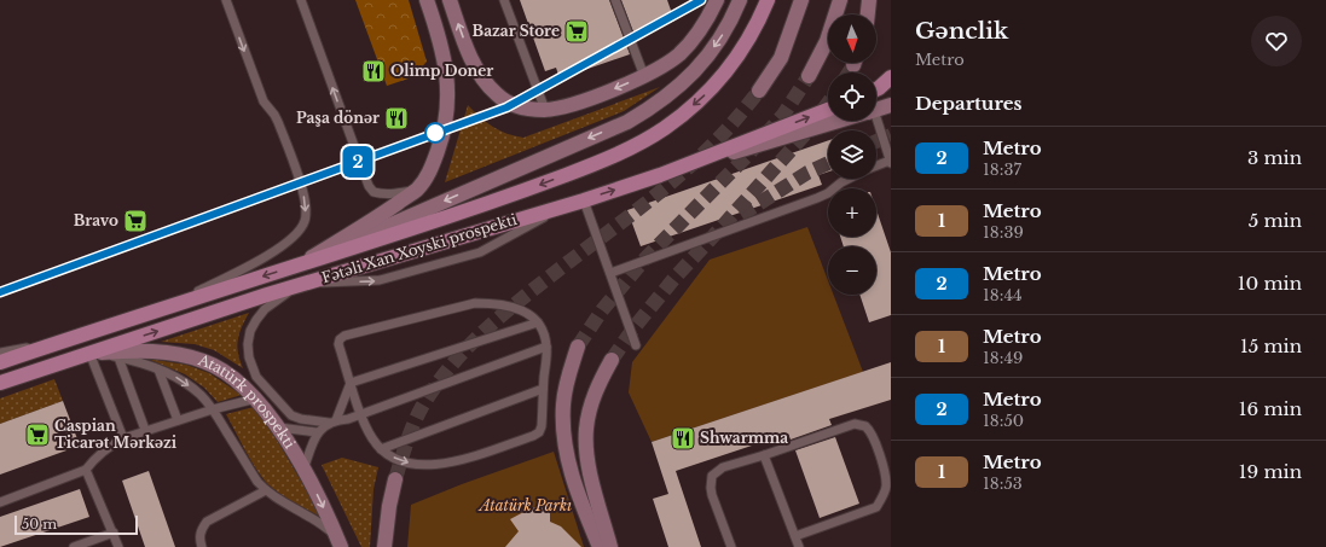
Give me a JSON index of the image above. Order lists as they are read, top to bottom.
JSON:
{
  "streets": {
    "main road": ["Fətəli Xan Xoyski prospekti"],
    "street": ["Atatürk prospekti"]
  },
  "crossings": [
    ["Fətəli Xan Xoyski prospekti", "Atatürk prospekti"]
  ],
  "parks": ["Atatürk Parkı"],
  "places": {
    "supermarket": ["Bazar Store", "Bravo", "Caspian Ticarət Mərkəzi"],
    "restaurant": ["Olimp Doner", "Paşa dönər", "Shwarmma"]
  },
  "lines": ["metro line 2"],
  "scale_bar": "50 m",
  "north": "bottom",
  "page": {
    "on_map": "2",
    "heading": [
      ["Gənclik", "Metro"],
      "Departures"
    ],
    "map_buttons": ["+", "−"],
    "list": [
      {
        "mark": "2",
        "name": "Metro",
        "note": "18:37",
        "value": "3 min"
      },
      {
        "mark": "1",
        "name": "Metro",
        "note": "18:39",
        "value": "5 min"
      },
      {
        "mark": "2",
        "name": "Metro",
        "note": "18:44",
        "value": "10 min"
      },
      {
        "mark": "1",
        "name": "Metro",
        "note": "18:49",
        "value": "15 min"
      },
      {
        "mark": "2",
        "name": "Metro",
        "note": "18:50",
        "value": "16 min"
      },
      {
        "mark": "1",
        "name": "Metro",
        "note": "18:53",
        "value": "19 min"
      }
    ],
    "scale": "50 m"
  }
}
